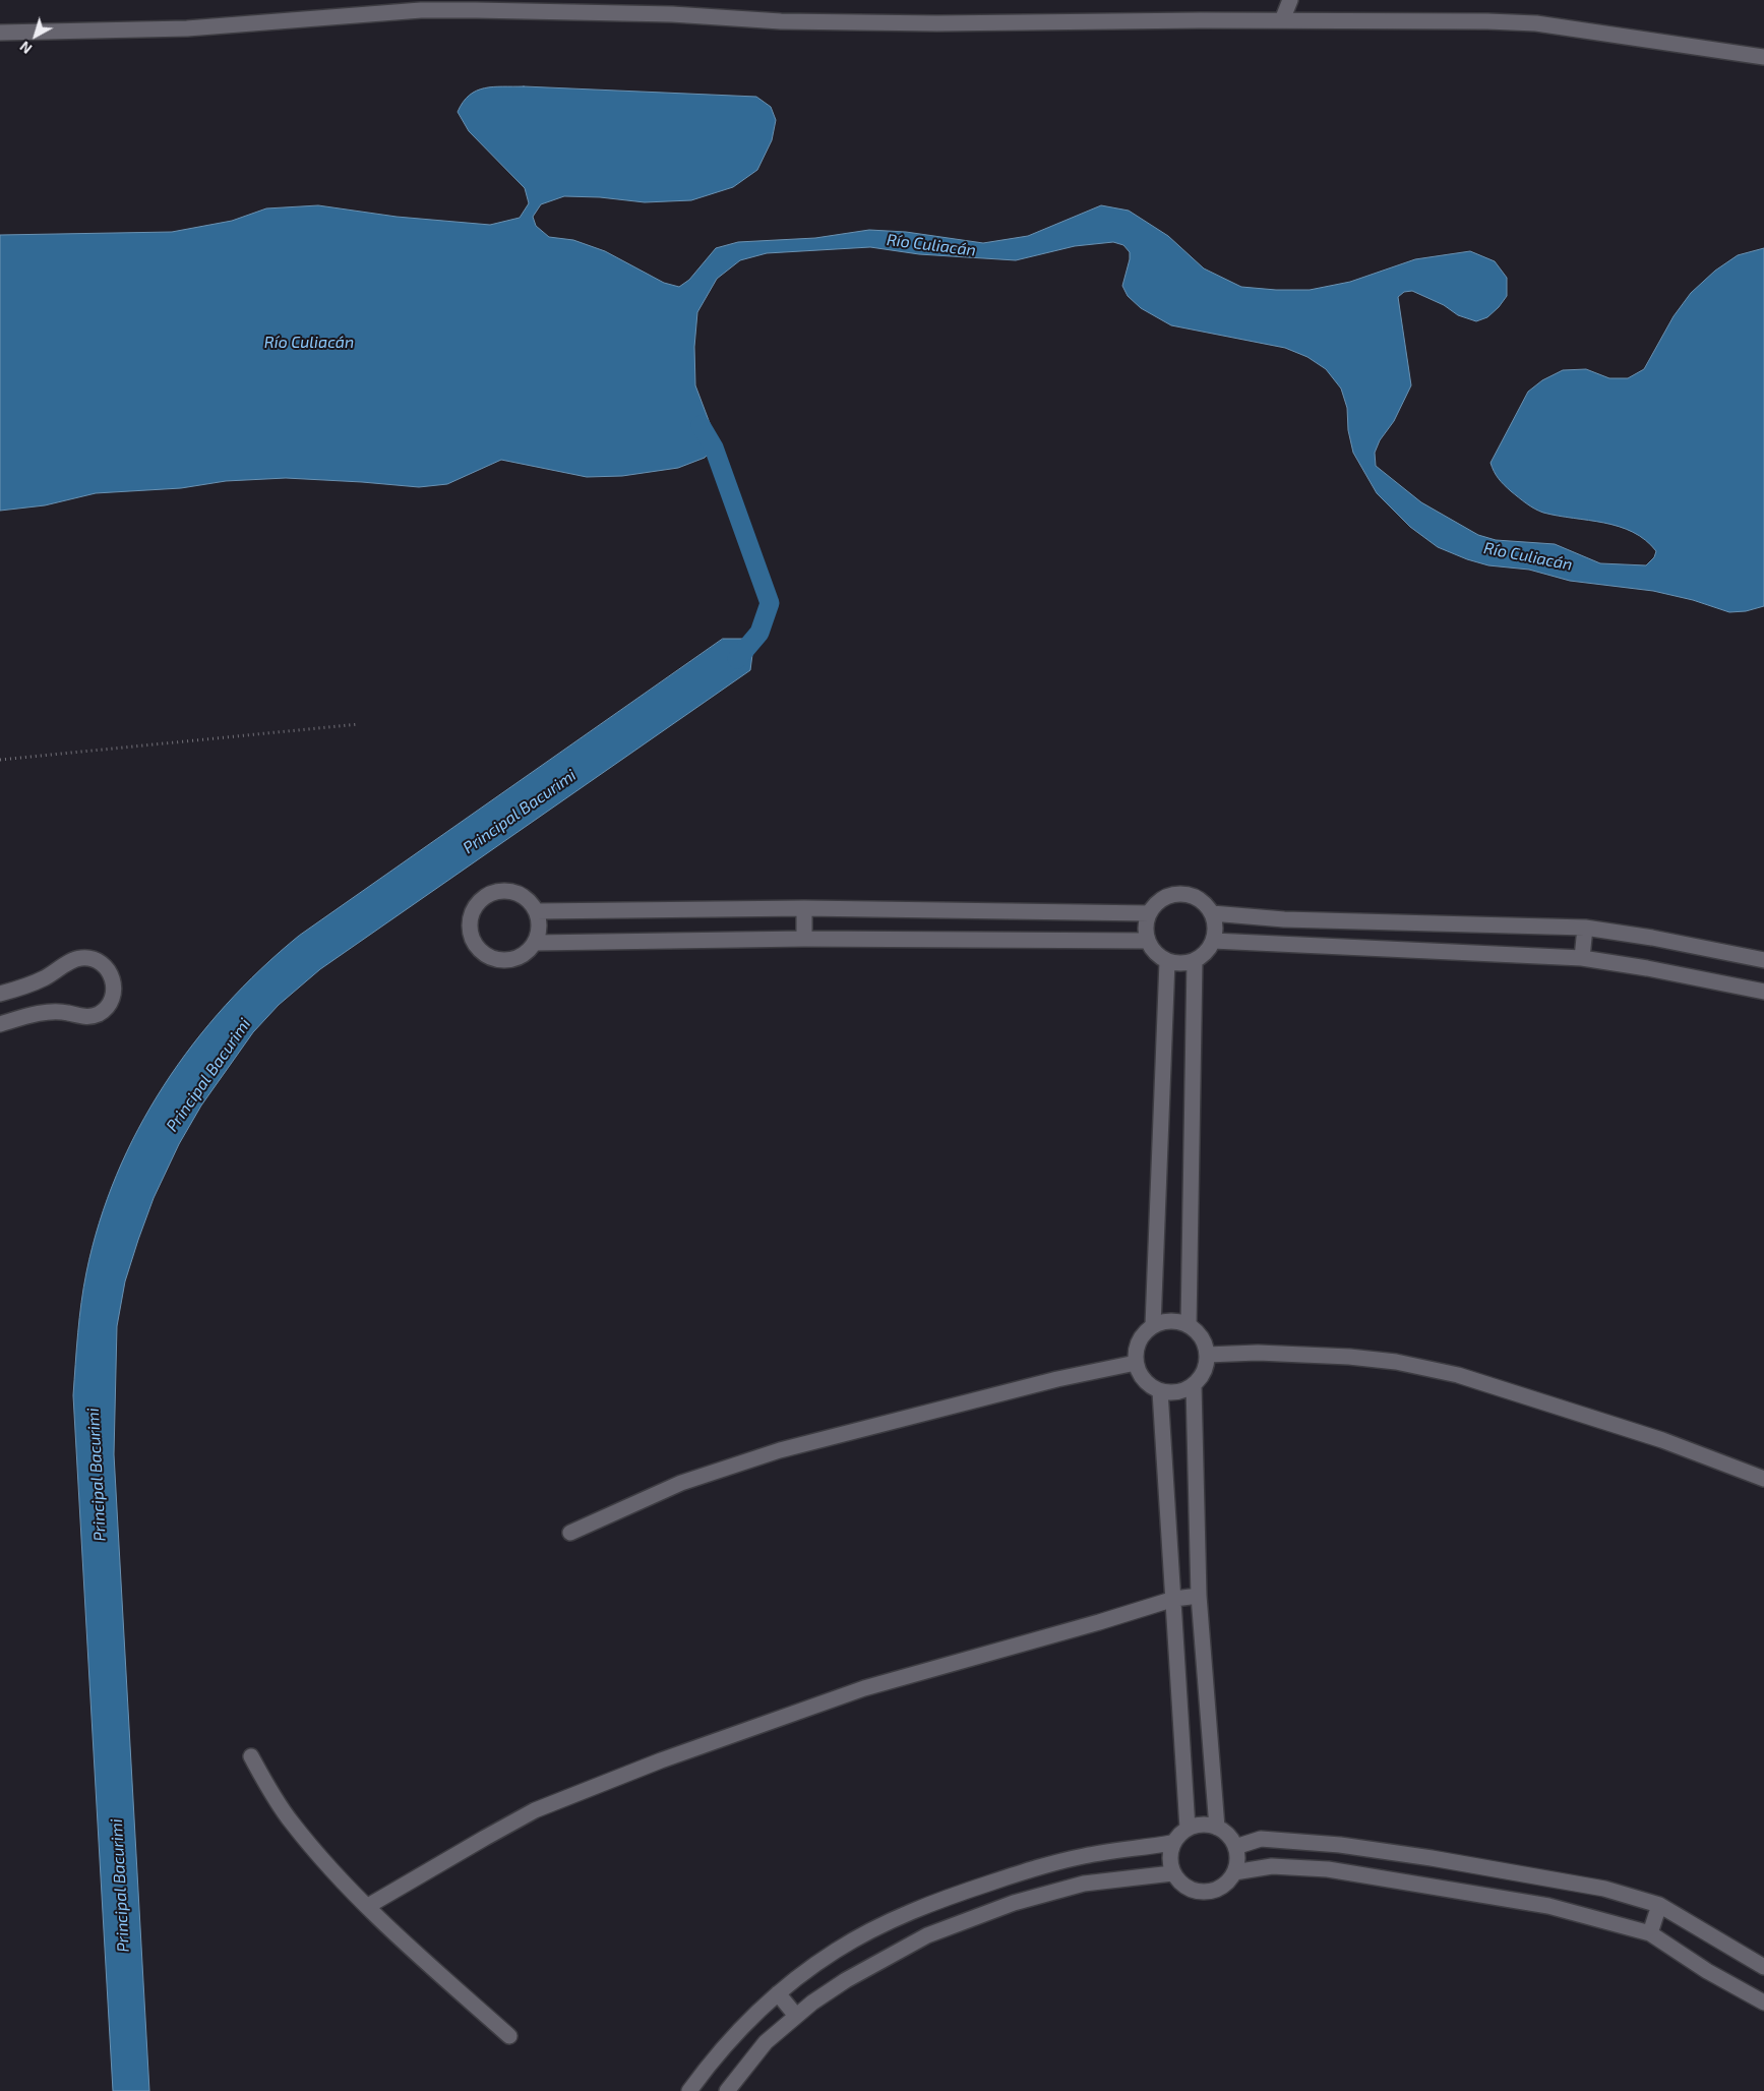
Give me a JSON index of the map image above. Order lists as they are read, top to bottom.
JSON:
{
  "water": ["Río Culiacán", "Principal Bacurimi"],
  "north": "bottom left"
}
